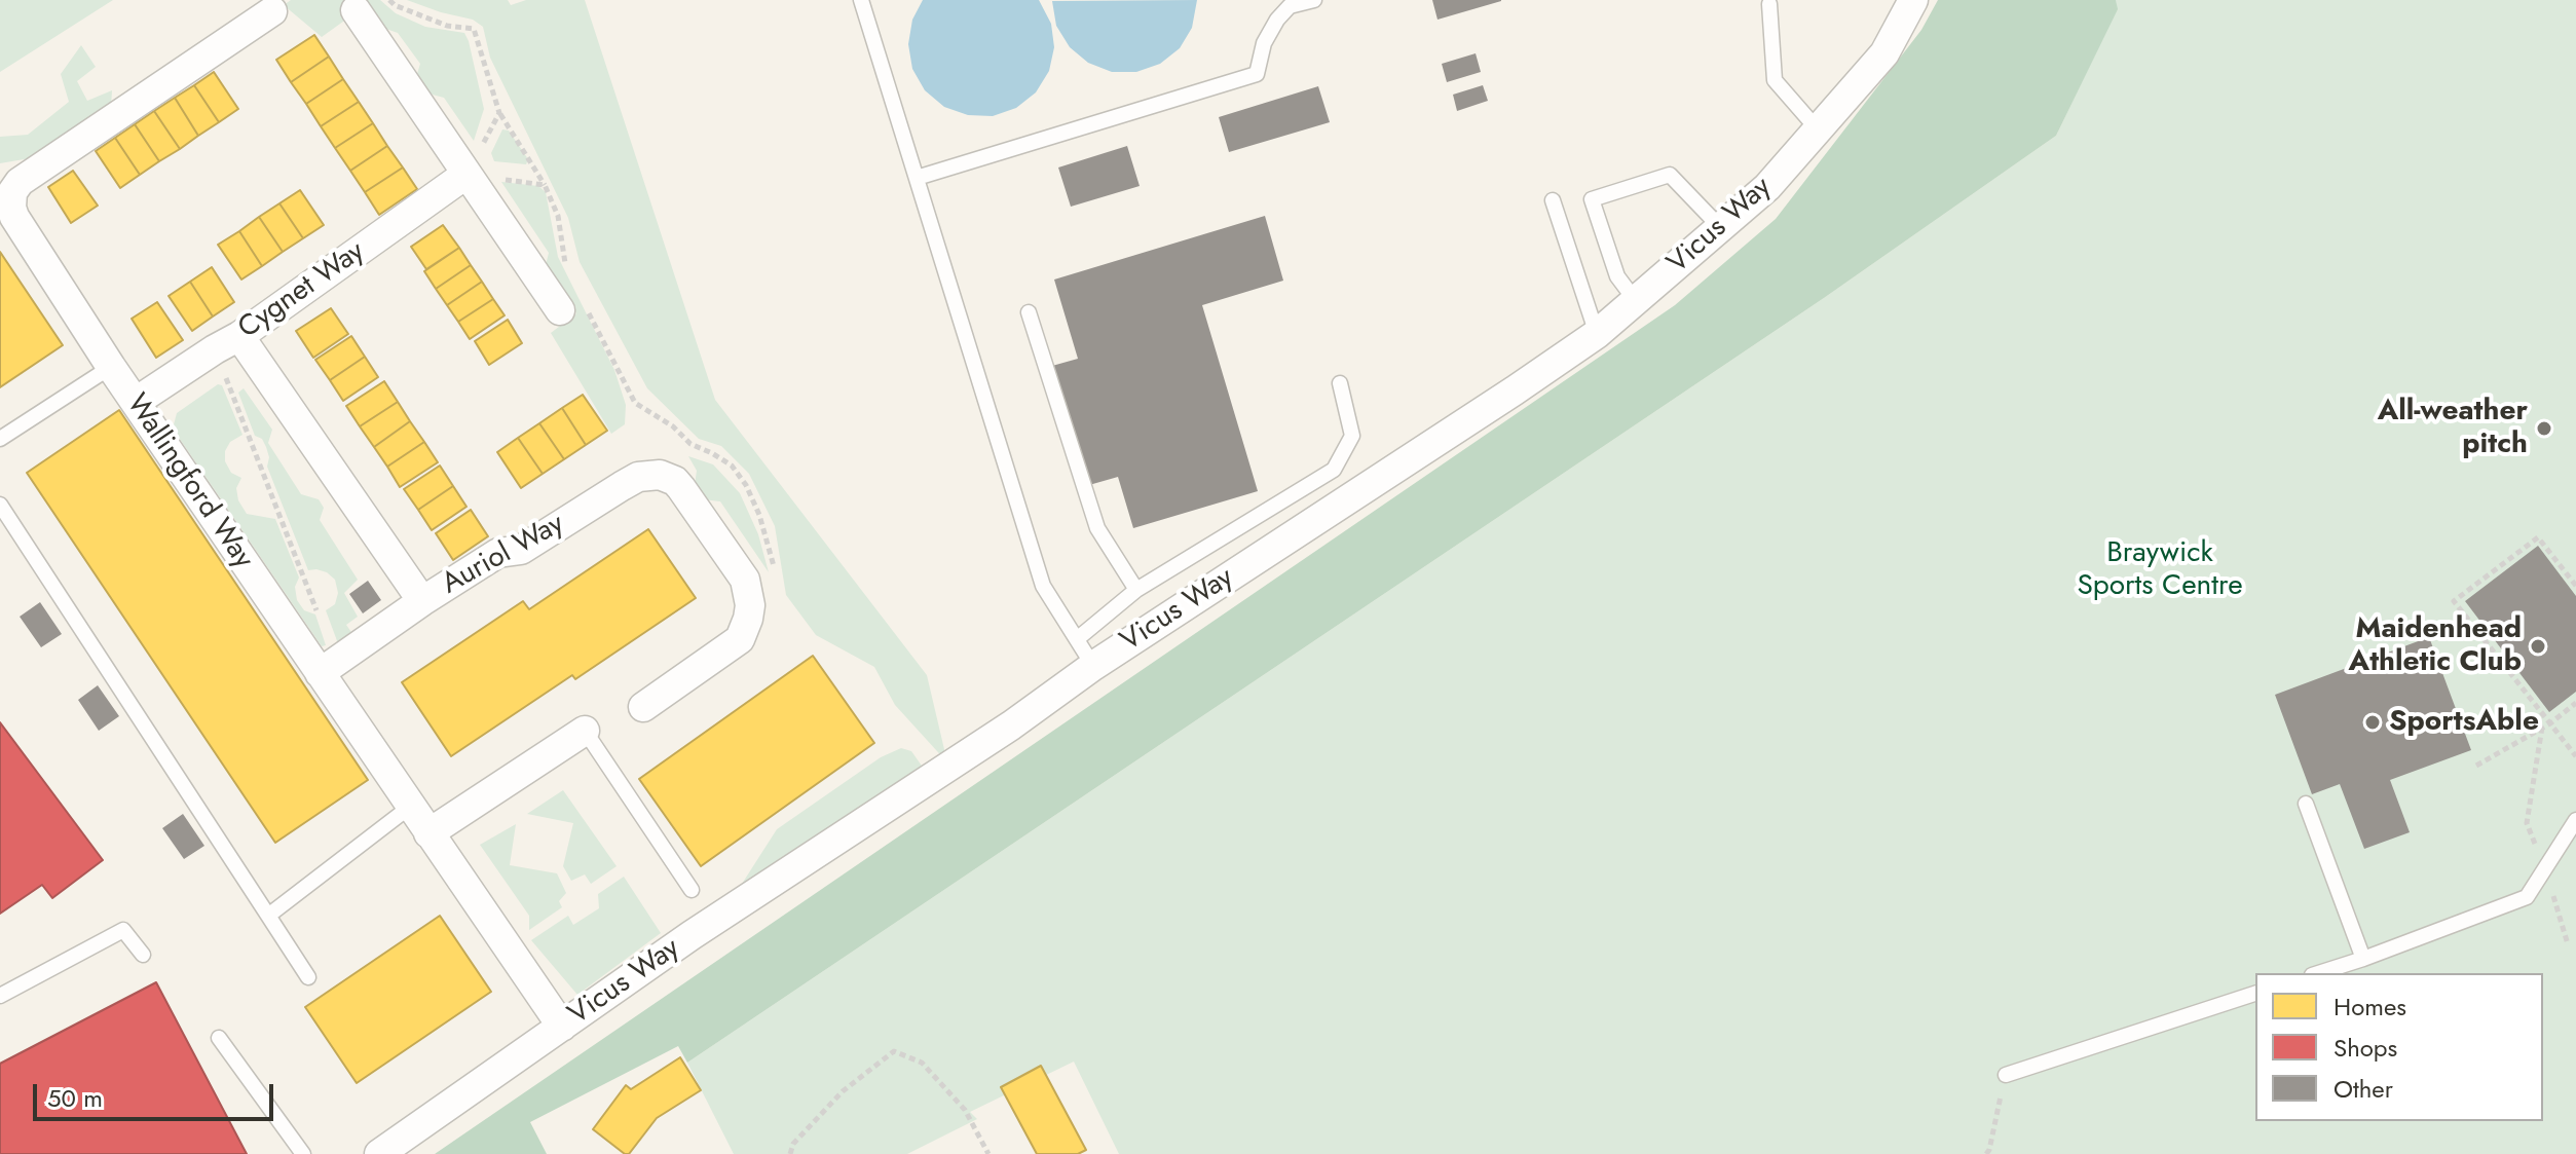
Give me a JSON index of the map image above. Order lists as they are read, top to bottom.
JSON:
{
  "streets": {
    "street": [
      "Vicus Way",
      "Cygnet Way",
      "Wallingford Way",
      "Auriol Way"
    ]
  },
  "crossings": [
    ["Vicus Way", "Wallingford Way"],
    ["Cygnet Way", "Wallingford Way"],
    ["Wallingford Way", "Auriol Way"]
  ],
  "parks": ["Braywick Sports Centre"],
  "places": ["All-weather pitch", "Maidenhead Athletic Club", "SportsAble"],
  "legend": ["Homes", "Shops", "Other"],
  "scale_bar": "50 m"
}
